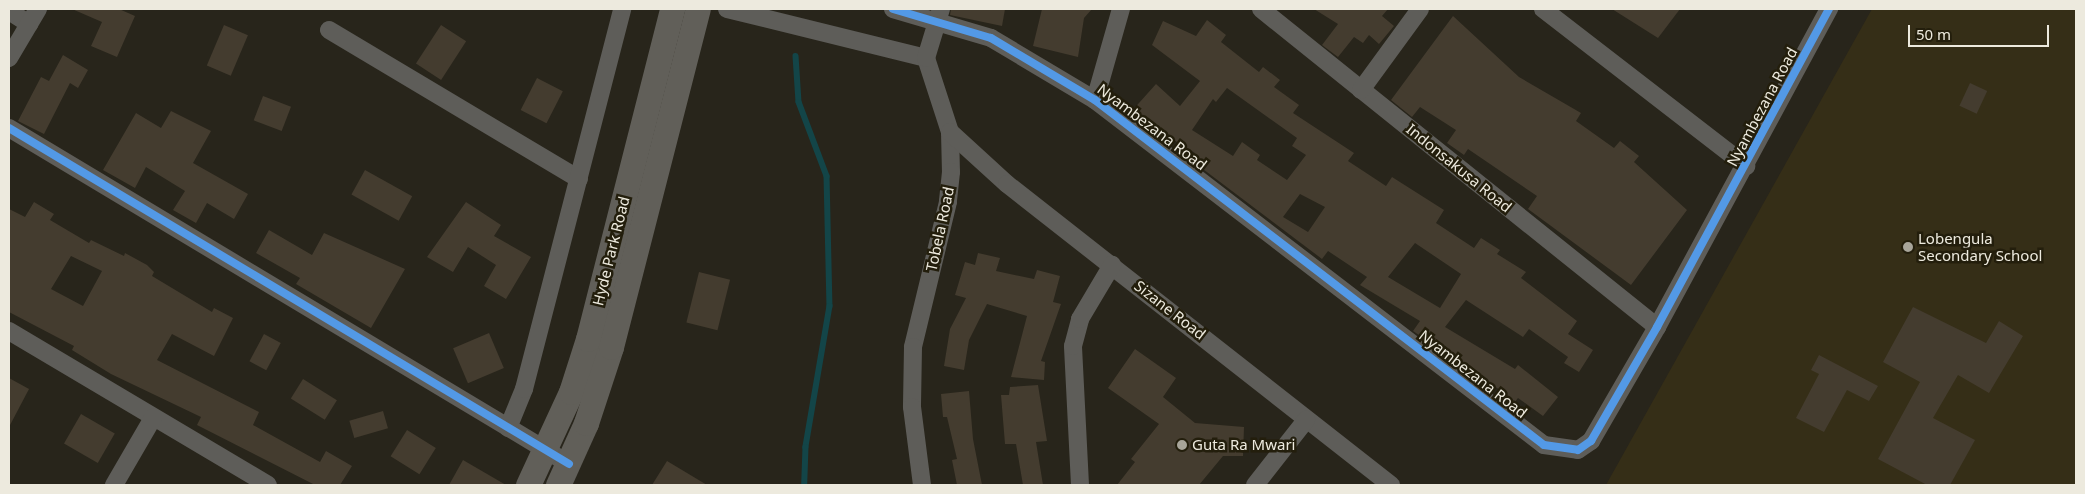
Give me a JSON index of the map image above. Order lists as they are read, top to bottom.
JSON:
{
  "streets": {
    "street": [
      "Nyambezana Road",
      "Indonsakusa Road",
      "Tobela Road",
      "Hyde Park Road",
      "Sizane Road"
    ]
  },
  "crossings": [
    ["Nyambezana Road", "Indonsakusa Road"],
    ["Tobela Road", "Sizane Road"]
  ],
  "places": ["Lobengula Secondary School", "Guta Ra Mwari"],
  "scale_bar": "50 m"
}
